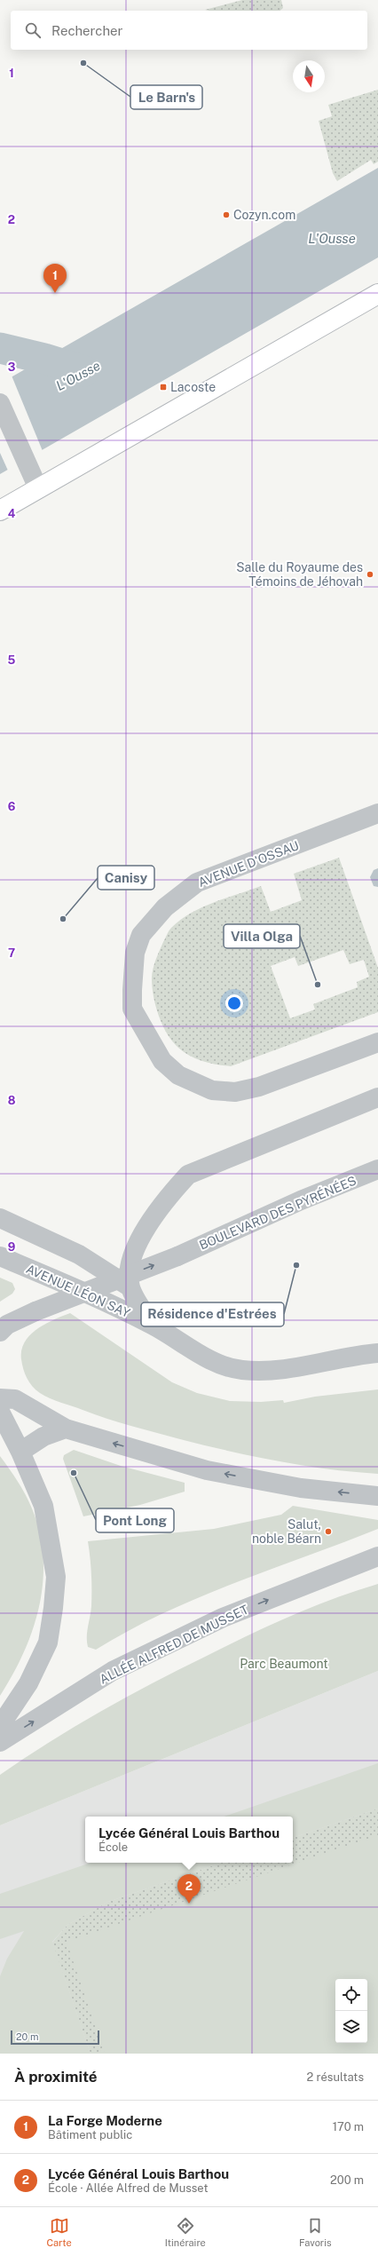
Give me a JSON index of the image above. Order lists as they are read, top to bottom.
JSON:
{
  "streets": {
    "street": [
      "AVENUE D'OSSAU",
      "BOULEVARD DES PYRÉNÉES",
      "AVENUE LÉON SAY",
      "ALLÉE ALFRED DE MUSSET"
    ]
  },
  "one_way": ["ALLÉE ALFRED DE MUSSET"],
  "water": ["L'Ousse"],
  "parks": ["Parc Beaumont"],
  "places": {
    "other": [
      "Le Barn's",
      "Cozyn.com",
      "Salle du Royaume des Témoins de Jéhovah",
      "Canisy",
      "Villa Olga",
      "Résidence d'Estrées",
      "Pont Long",
      "Salut, noble Béarn"
    ],
    "transit": ["Lacoste"]
  },
  "scale_bar": "20 m",
  "north": "bottom",
  "page": {
    "search": "Rechercher",
    "pins": ["1", "2"],
    "popup": ["Lycée Général Louis Barthou", "École"],
    "scale": "20 m",
    "heading": ["À proximité", "2 résultats"],
    "list": [
      {
        "mark": "1",
        "name": "La Forge Moderne",
        "note": "Bâtiment public",
        "value": "170 m"
      },
      {
        "mark": "2",
        "name": "Lycée Général Louis Barthou",
        "note": "École · Allée Alfred de Musset",
        "value": "200 m"
      }
    ],
    "nav": ["Carte", "Itinéraire", "Favoris"]
  },
  "grid": {
    "rows": [
      "1",
      "2",
      "3",
      "4",
      "5",
      "6",
      "7",
      "8",
      "9"
    ]
  }
}
